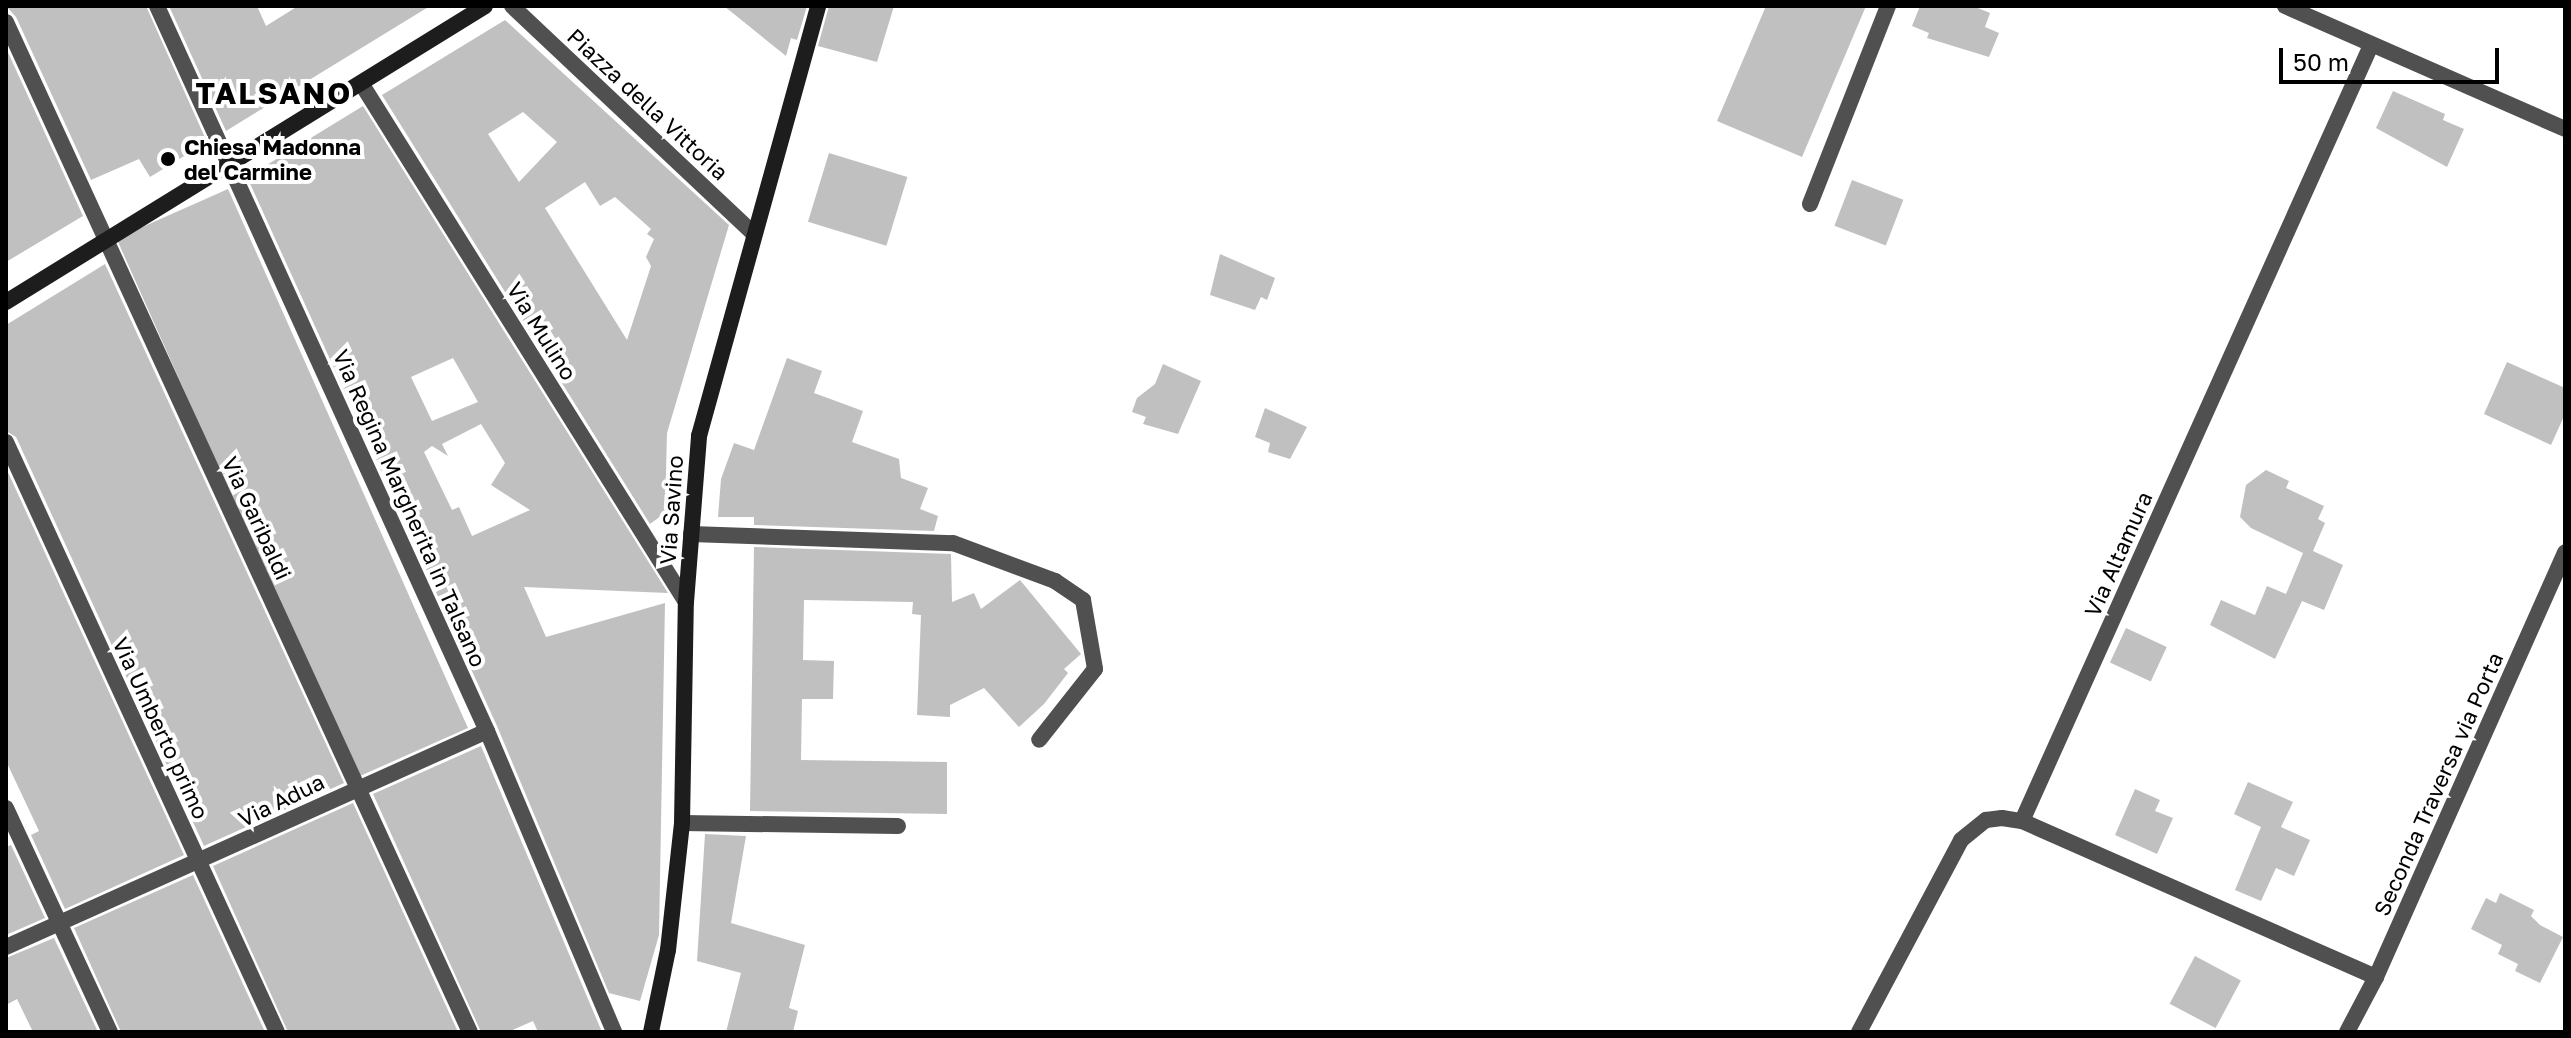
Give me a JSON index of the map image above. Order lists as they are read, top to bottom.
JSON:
{
  "streets": {
    "street": [
      "Piazza della Vittoria",
      "Via Mulino",
      "Via Regina Margherita in Talsano",
      "Via Savino",
      "Via Garibaldi",
      "Via Altamura",
      "Via Umberto primo",
      "Seconda Traversa via Porta",
      "Via Adua"
    ]
  },
  "crossings": [
    ["Piazza della Vittoria", "Via Savino"],
    ["Via Mulino", "Via Savino"],
    ["Via Regina Margherita in Talsano", "Via Adua"],
    ["Via Garibaldi", "Via Adua"],
    ["Via Umberto primo", "Via Adua"]
  ],
  "districts": ["TALSANO"],
  "places": ["Chiesa Madonna del Carmine"],
  "scale_bar": "50 m"
}
